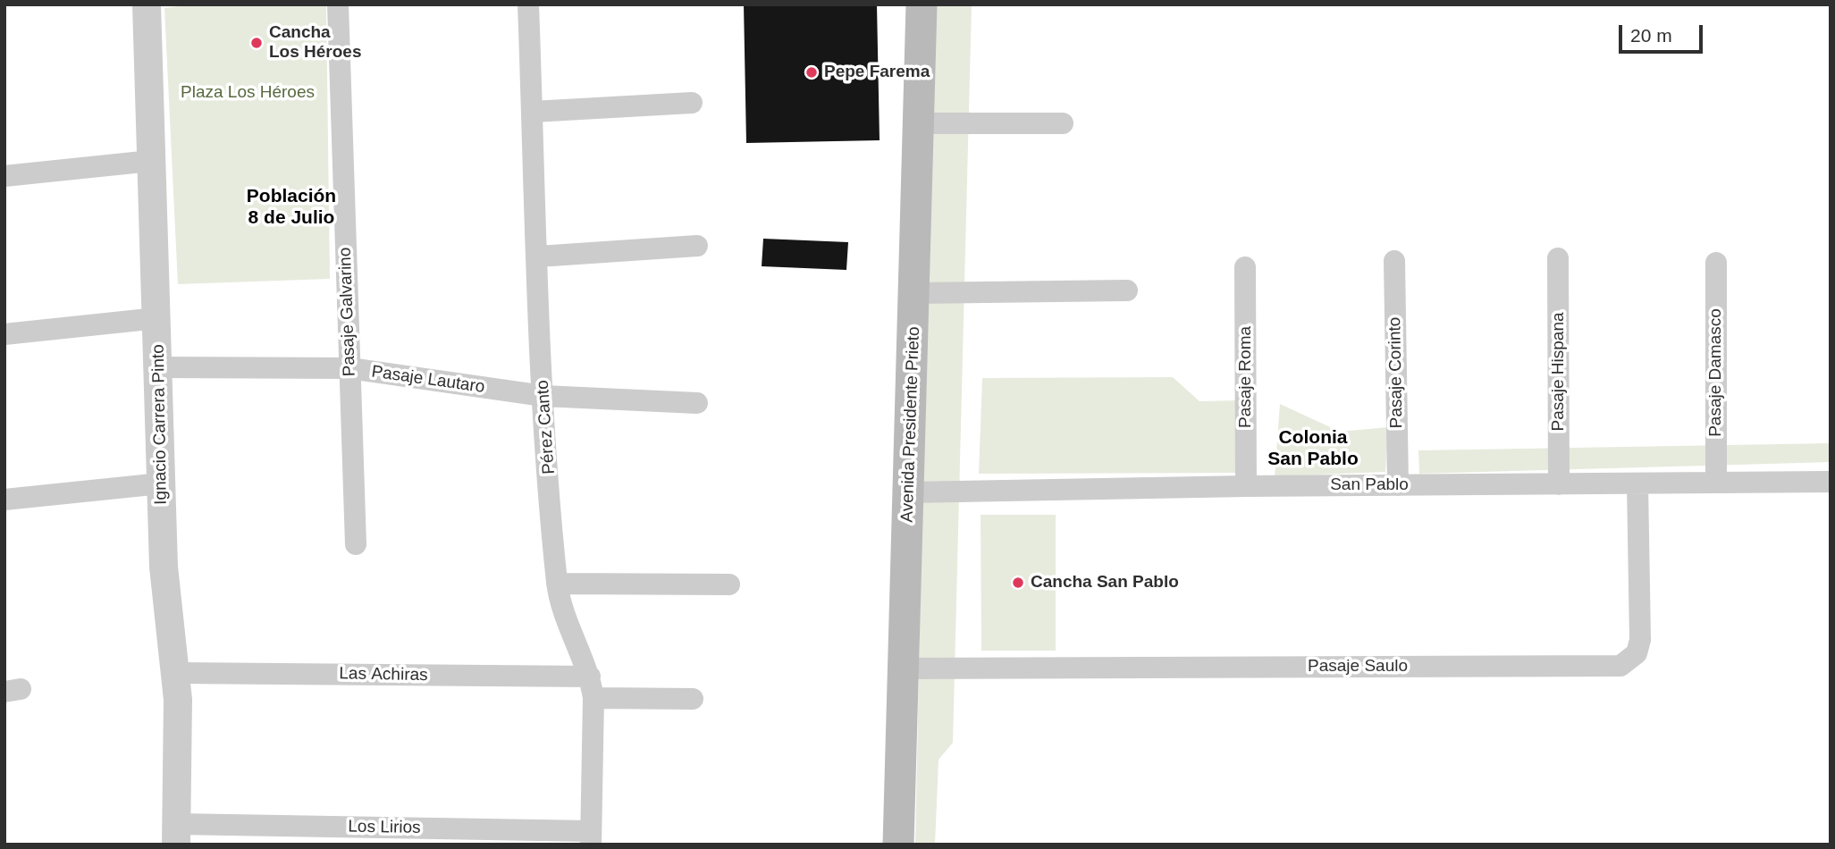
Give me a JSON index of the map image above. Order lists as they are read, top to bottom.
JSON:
{
  "streets": {
    "main road": ["Avenida Presidente Prieto"],
    "street": [
      "Pasaje Galvarino",
      "Pasaje Hispana",
      "Pasaje Corinto",
      "Pasaje Damasco",
      "Pasaje Roma",
      "Pasaje Lautaro",
      "Ignacio Carrera Pinto",
      "Pérez Canto",
      "San Pablo",
      "Pasaje Saulo",
      "Las Achiras",
      "Los Lirios"
    ]
  },
  "crossings": [
    ["Pasaje Galvarino", "Pasaje Lautaro"],
    ["Pasaje Hispana", "San Pablo"],
    ["Pasaje Corinto", "San Pablo"],
    ["Pasaje Damasco", "San Pablo"],
    ["Pasaje Roma", "San Pablo"],
    ["Pasaje Lautaro", "Ignacio Carrera Pinto"],
    ["Pasaje Lautaro", "Pérez Canto"],
    ["Ignacio Carrera Pinto", "Las Achiras"],
    ["Ignacio Carrera Pinto", "Los Lirios"],
    ["Avenida Presidente Prieto", "San Pablo"],
    ["Avenida Presidente Prieto", "Pasaje Saulo"],
    ["Pérez Canto", "Las Achiras"],
    ["Pérez Canto", "Los Lirios"],
    ["San Pablo", "Pasaje Saulo"]
  ],
  "districts": ["Población 8 de Julio", "Colonia San Pablo"],
  "parks": ["Plaza Los Héroes"],
  "places": ["Cancha Los Héroes", "Pepe Farema", "Cancha San Pablo"],
  "scale_bar": "20 m"
}
